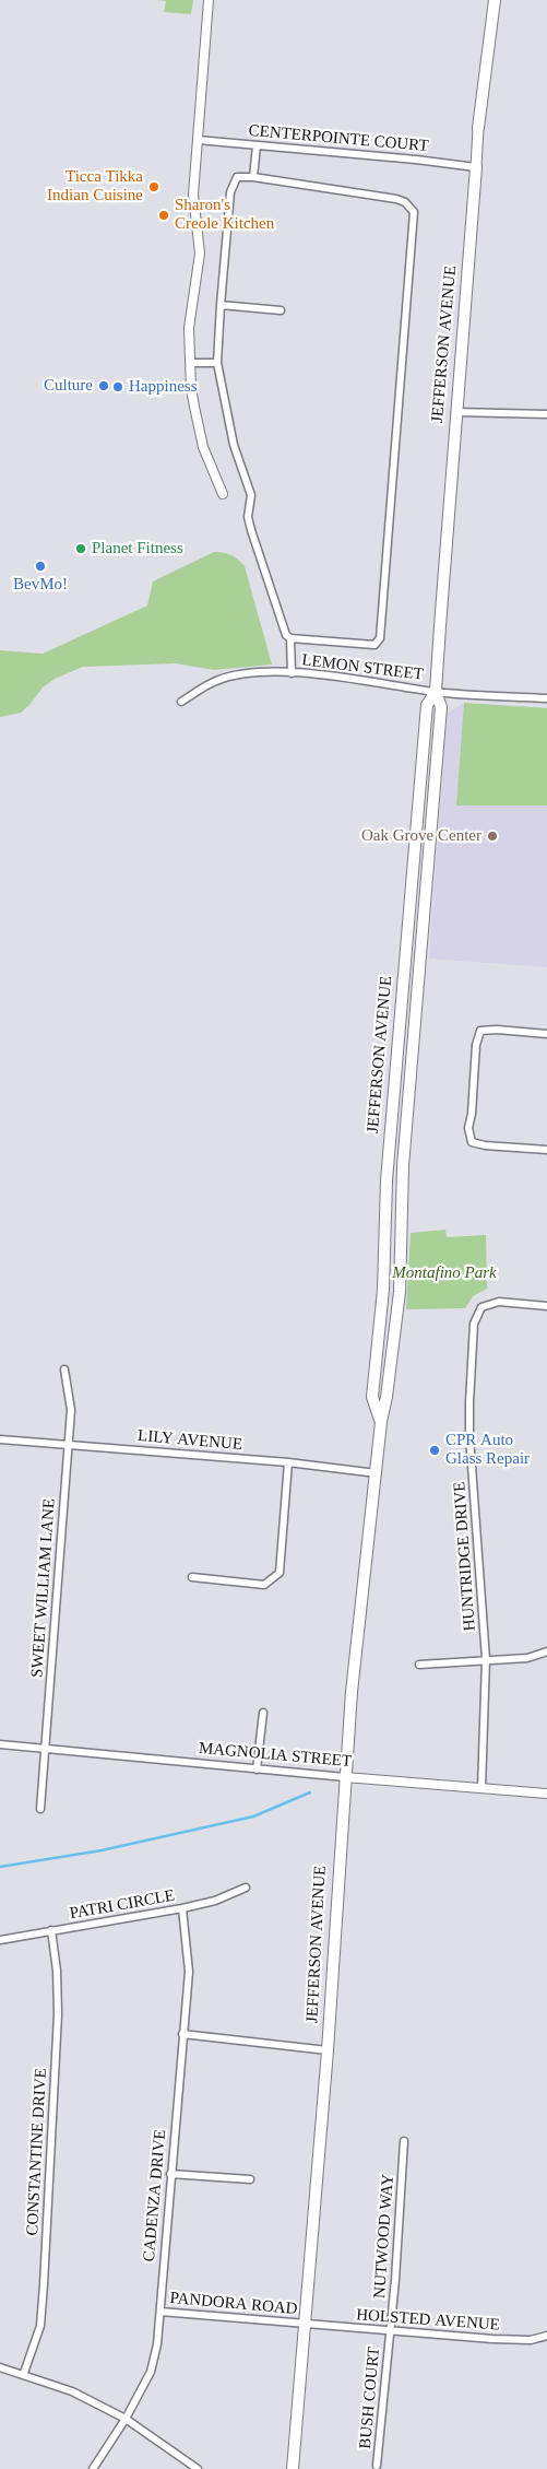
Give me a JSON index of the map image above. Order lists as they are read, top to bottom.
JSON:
{
  "streets": {
    "main road": ["JEFFERSON AVENUE"],
    "street": [
      "CENTERPOINTE COURT",
      "LEMON STREET",
      "LILY AVENUE",
      "HUNTRIDGE DRIVE",
      "SWEET WILLIAM LANE",
      "MAGNOLIA STREET",
      "PATRI CIRCLE",
      "CONSTANTINE DRIVE",
      "CADENZA DRIVE",
      "NUTWOOD WAY",
      "PANDORA ROAD",
      "HOLSTED AVENUE",
      "BUSH COURT"
    ]
  },
  "crossings": [
    ["CENTERPOINTE COURT", "JEFFERSON AVENUE"],
    ["JEFFERSON AVENUE", "LEMON STREET"],
    ["JEFFERSON AVENUE", "LILY AVENUE"],
    ["JEFFERSON AVENUE", "MAGNOLIA STREET"],
    ["JEFFERSON AVENUE", "PANDORA ROAD"],
    ["JEFFERSON AVENUE", "HOLSTED AVENUE"],
    ["LILY AVENUE", "SWEET WILLIAM LANE"],
    ["HUNTRIDGE DRIVE", "MAGNOLIA STREET"],
    ["SWEET WILLIAM LANE", "MAGNOLIA STREET"],
    ["PATRI CIRCLE", "CONSTANTINE DRIVE"],
    ["PATRI CIRCLE", "CADENZA DRIVE"],
    ["CADENZA DRIVE", "PANDORA ROAD"],
    ["NUTWOOD WAY", "HOLSTED AVENUE"],
    ["NUTWOOD WAY", "BUSH COURT"],
    ["PANDORA ROAD", "HOLSTED AVENUE"],
    ["HOLSTED AVENUE", "BUSH COURT"]
  ],
  "parks": ["Montafino Park"],
  "places": [
    "Ticca Tikka Indian Cuisine",
    "Sharon's Creole Kitchen",
    "Culture",
    "Happiness",
    "Planet Fitness",
    "BevMo!",
    "Oak Grove Center",
    "CPR Auto Glass Repair"
  ]
}
